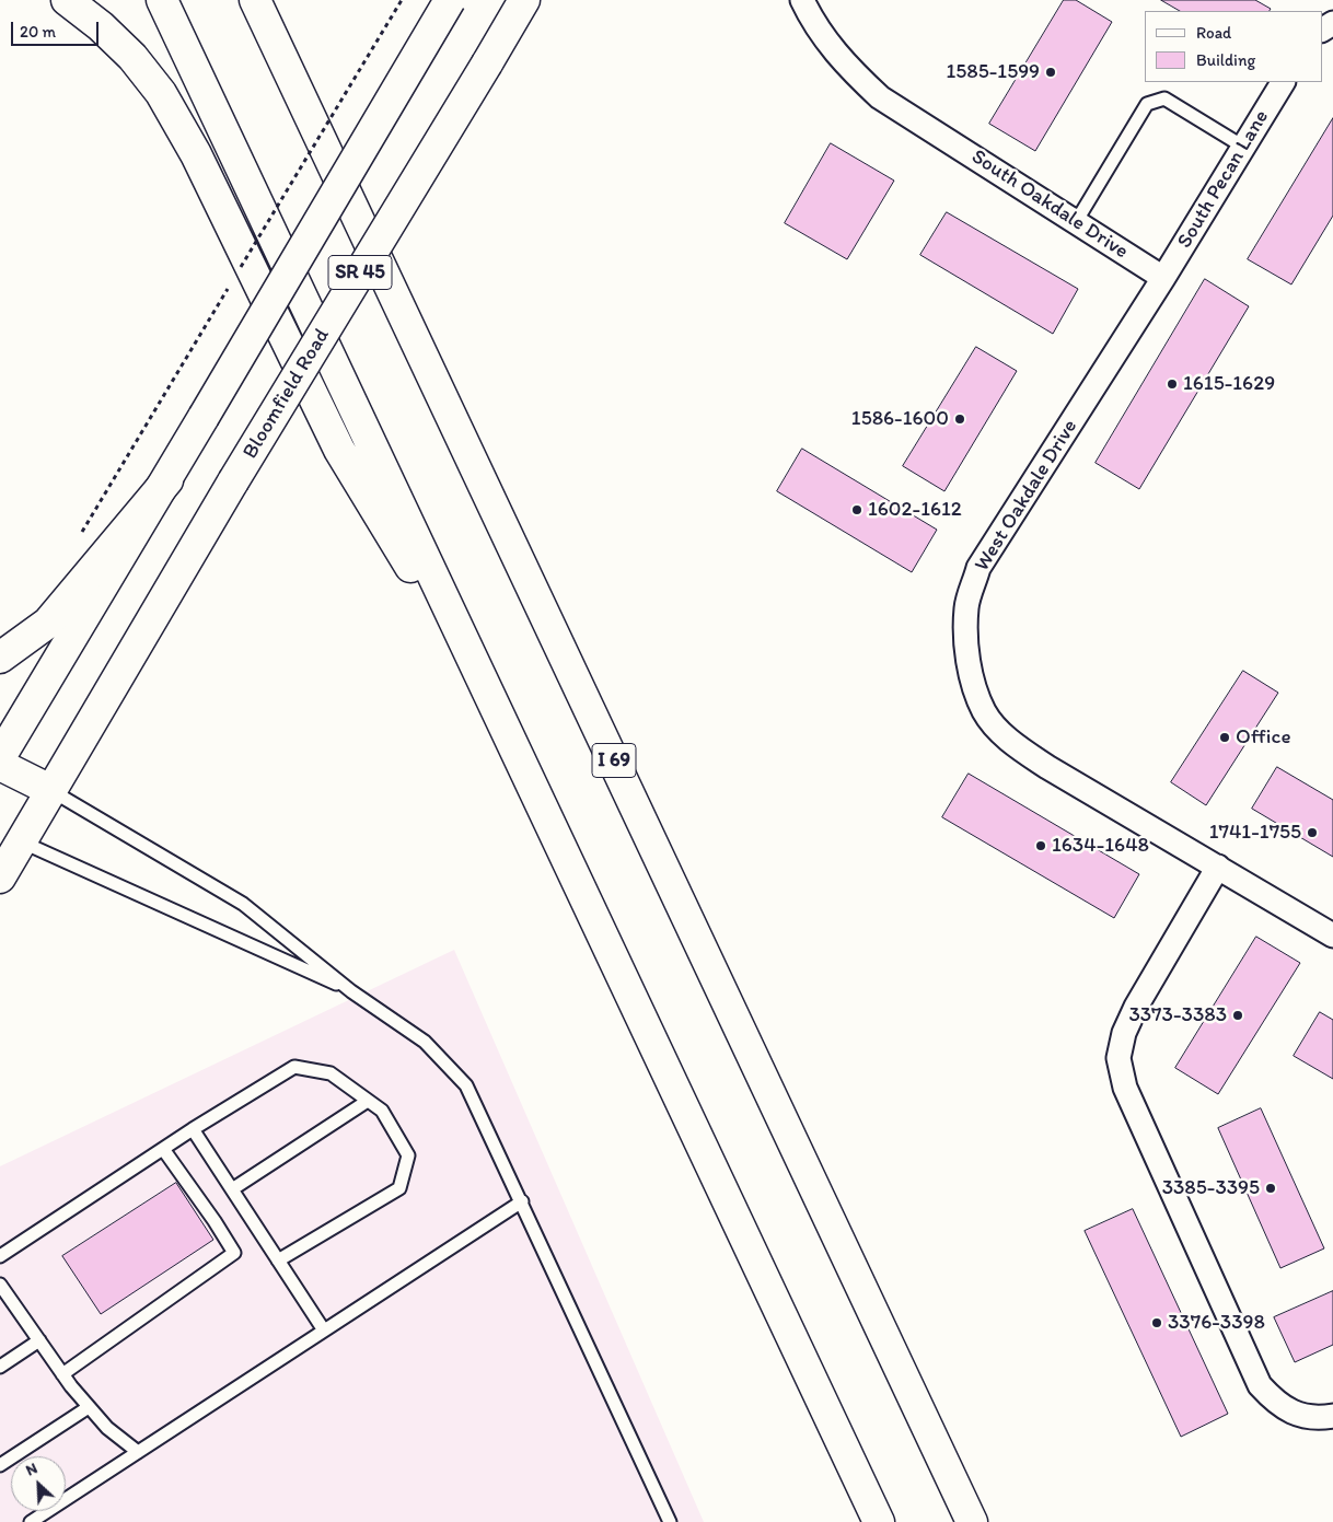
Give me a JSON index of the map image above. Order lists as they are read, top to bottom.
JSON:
{
  "streets": {
    "main road": ["SR 45", "Bloomfield Road", "I 69"],
    "street": ["South Pecan Lane", "South Oakdale Drive", "West Oakdale Drive"]
  },
  "crossings": [
    ["South Pecan Lane", "South Oakdale Drive"],
    ["South Pecan Lane", "West Oakdale Drive"],
    ["South Oakdale Drive", "West Oakdale Drive"],
    ["SR 45", "Bloomfield Road"]
  ],
  "places": [
    "1585-1599",
    "1615-1629",
    "1586-1600",
    "1602-1612",
    "Office",
    "1741-1755",
    "1634-1648",
    "3373-3383",
    "3385-3395",
    "3376-3398"
  ],
  "legend": ["Road", "Building"],
  "scale_bar": "20 m",
  "north": "top left"
}
